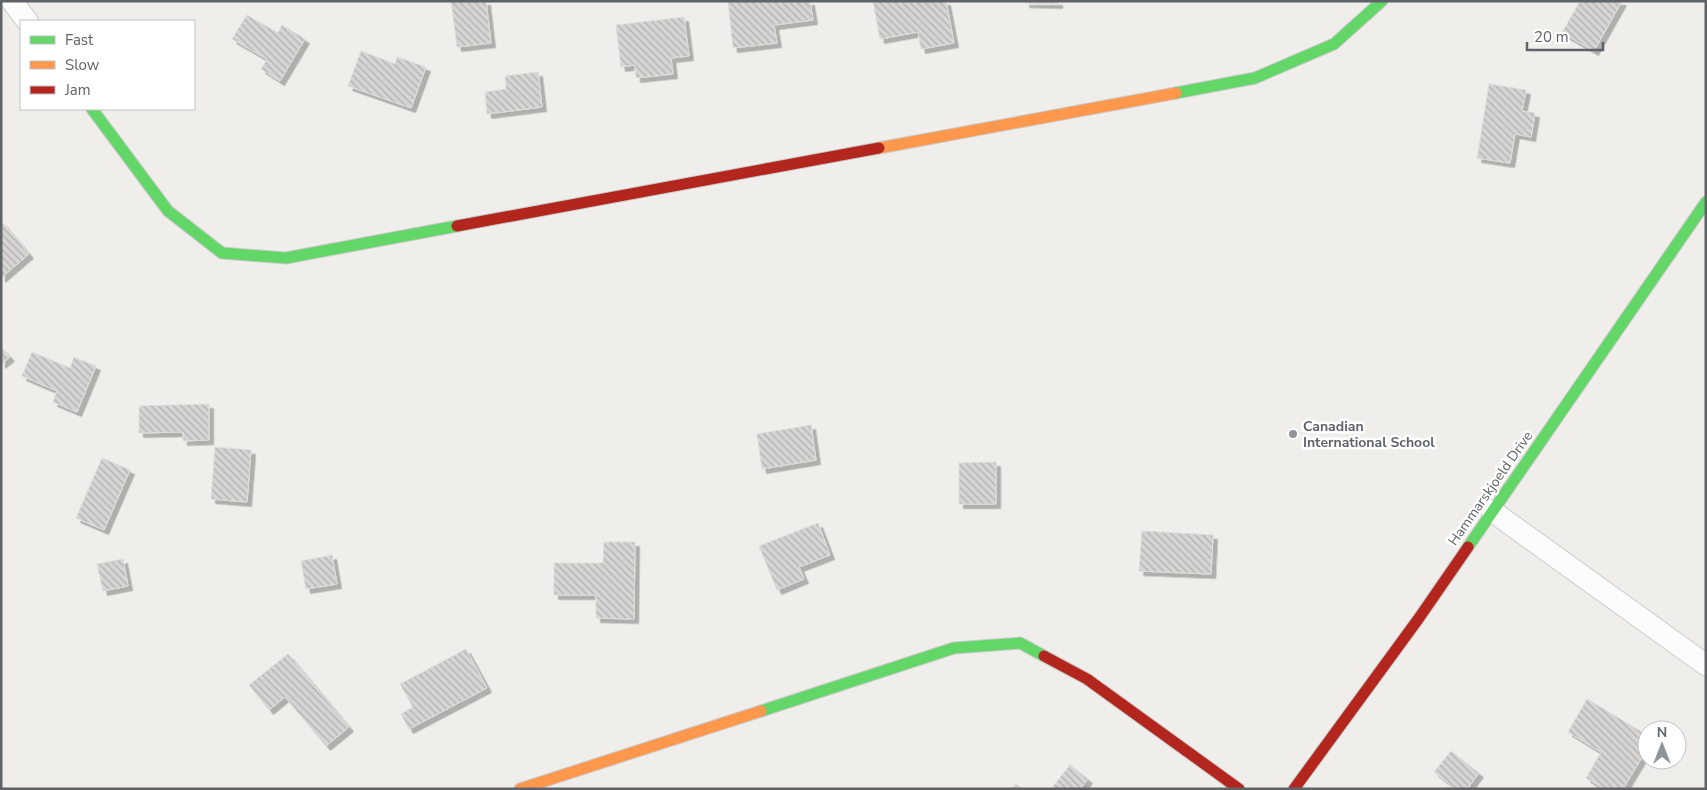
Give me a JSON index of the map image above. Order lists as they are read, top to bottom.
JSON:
{
  "streets": {
    "street": ["Hammarskjoeld Drive"]
  },
  "places": ["Canadian International School"],
  "legend": ["Fast", "Slow", "Jam"],
  "scale_bar": "20 m",
  "north": "top"
}
